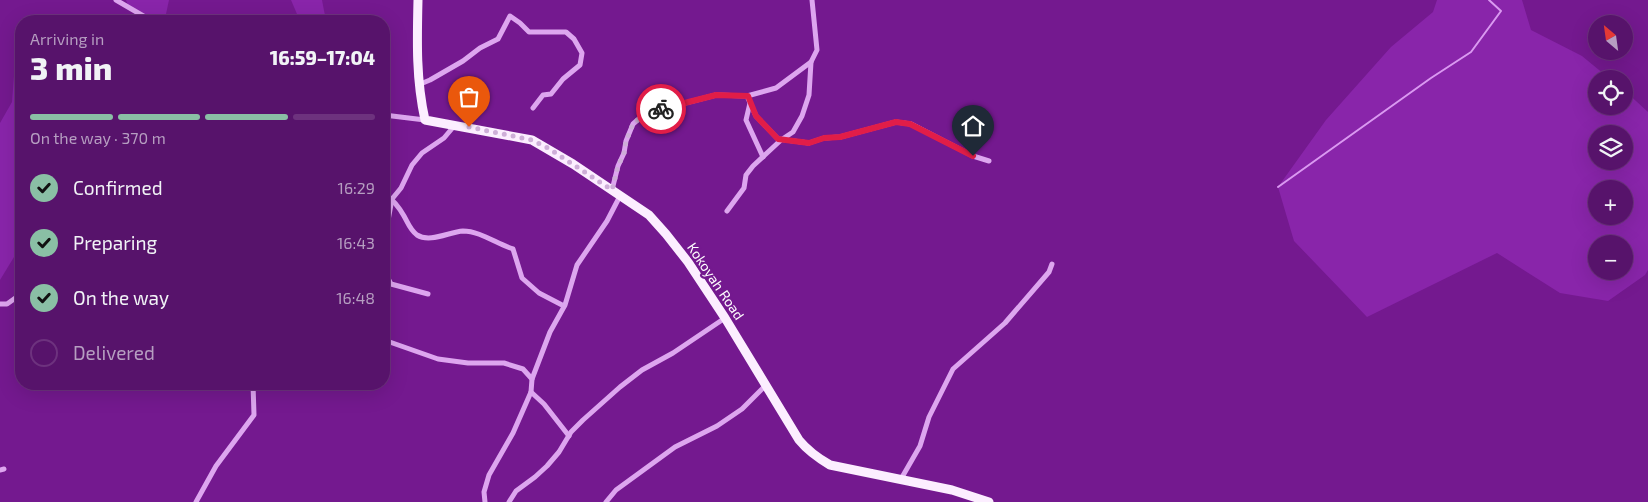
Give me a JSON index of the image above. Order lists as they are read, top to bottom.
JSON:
{
  "streets": {
    "main road": ["Kokoyah Road"]
  },
  "north": "top left",
  "page": {
    "map_buttons": ["+", "−"],
    "heading": ["3 min", "Arriving in", "16:59–17:04"],
    "bar": "On the way · 370 m",
    "list": [
      ["Confirmed", "16:29"],
      ["Preparing", "16:43"],
      ["On the way", "16:48"],
      "Delivered"
    ]
  }
}
